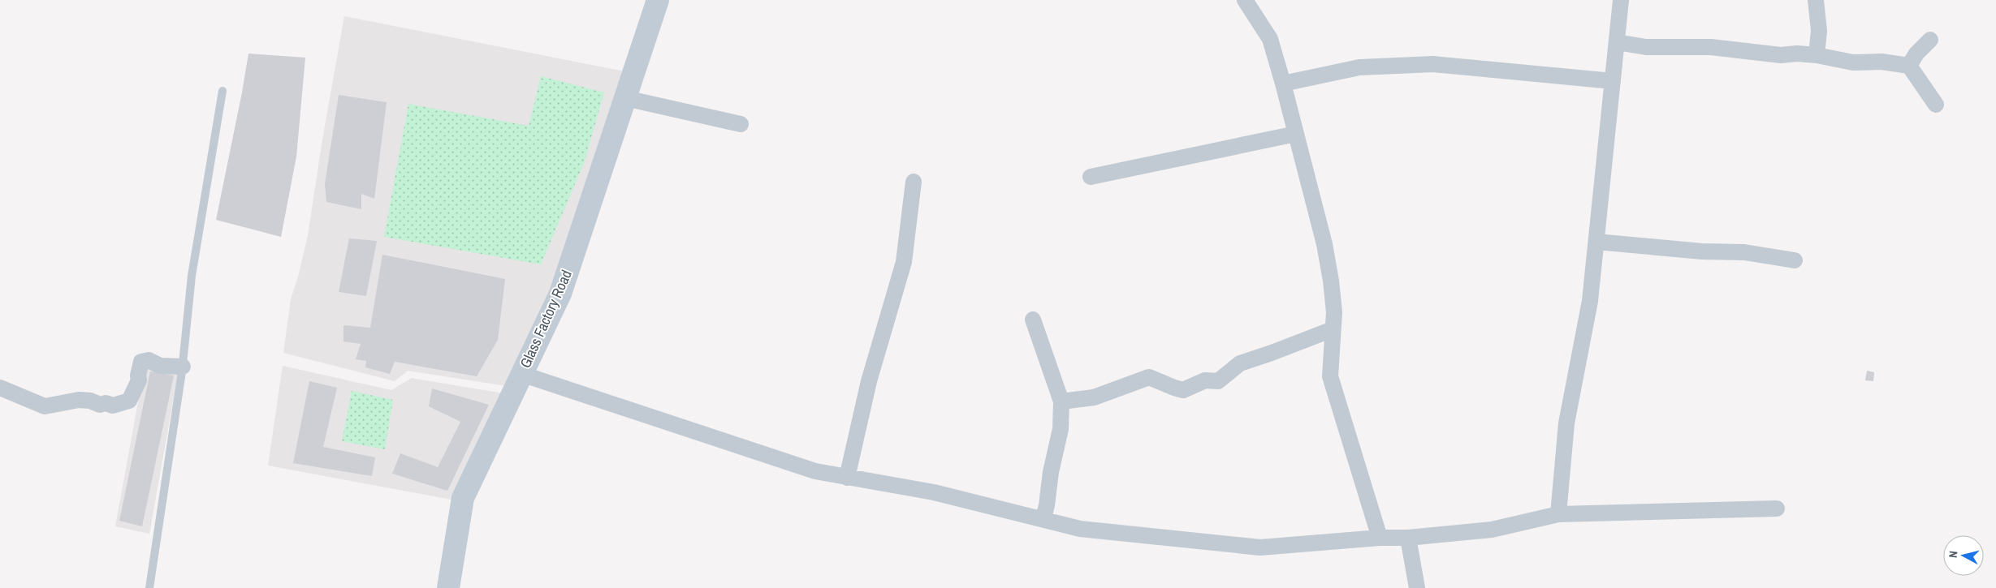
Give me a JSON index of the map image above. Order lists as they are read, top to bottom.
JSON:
{
  "streets": {
    "main road": ["Glass Factory Road"]
  },
  "north": "left"
}
